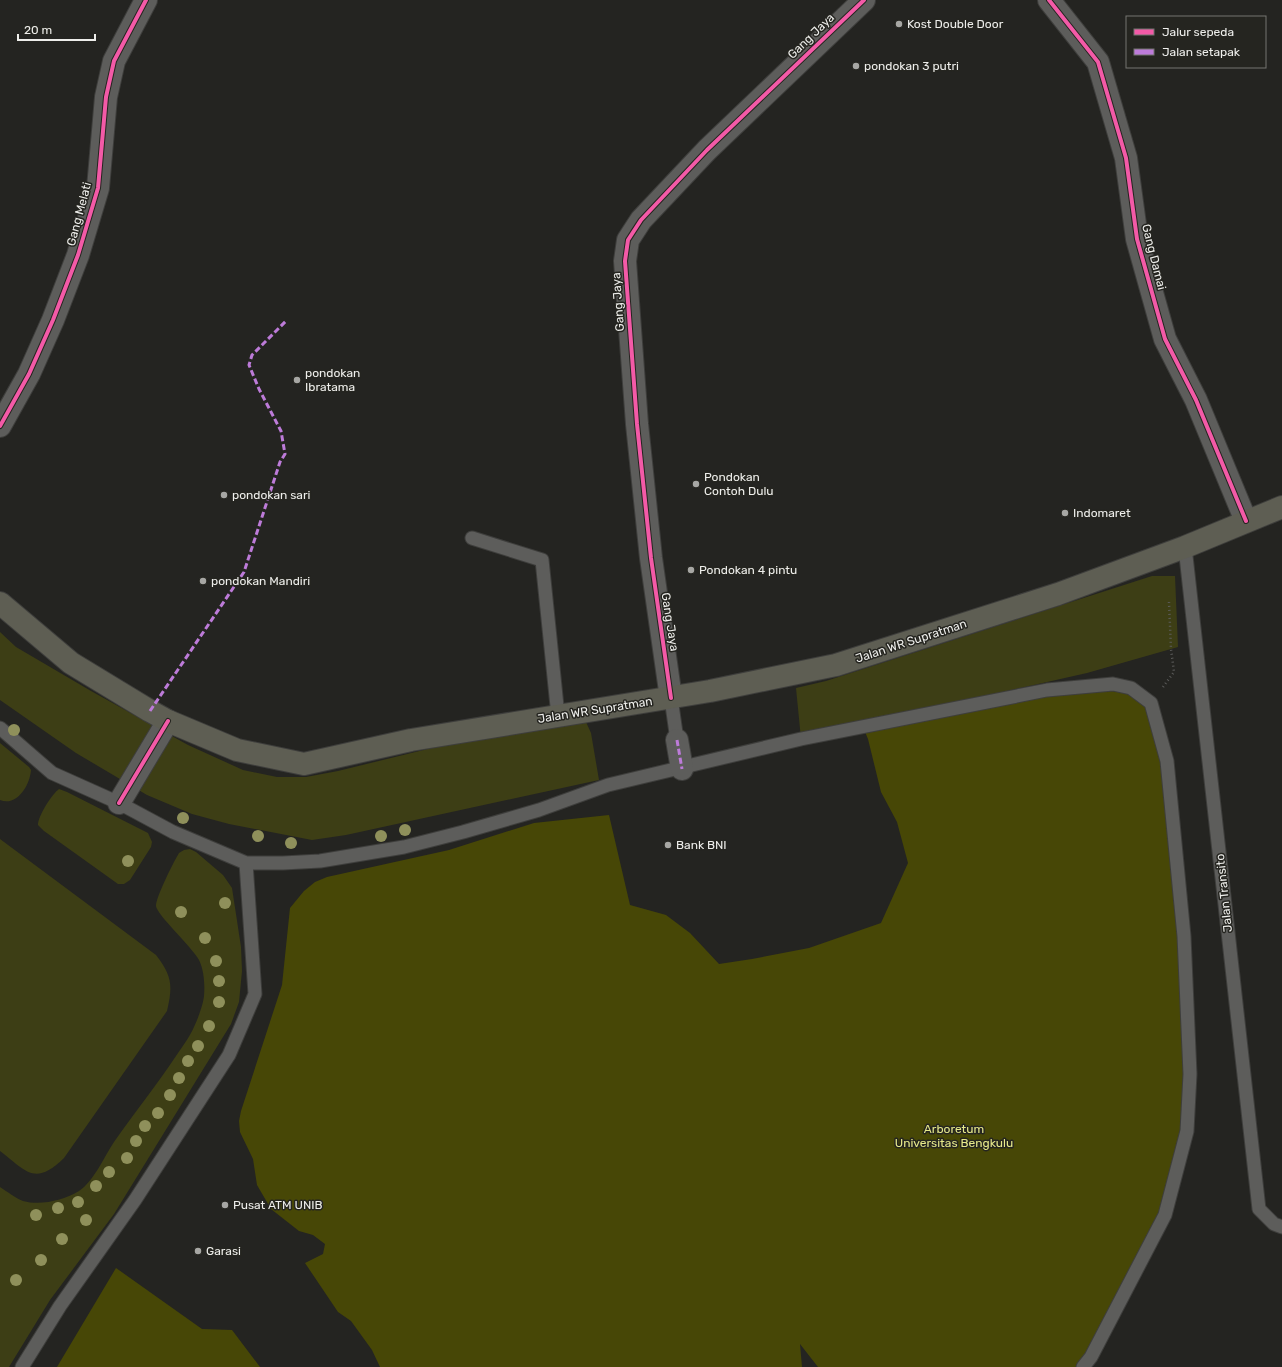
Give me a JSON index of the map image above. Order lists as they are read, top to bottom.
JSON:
{
  "streets": {
    "highway": ["Jalan WR Supratman"],
    "street": ["Gang Jaya", "Gang Melati", "Gang Damai"],
    "lane": ["Jalan Transito"]
  },
  "crossings": [
    ["Gang Jaya", "Jalan WR Supratman"],
    ["Gang Damai", "Jalan WR Supratman"],
    ["Jalan WR Supratman", "Jalan Transito"]
  ],
  "parks": ["Arboretum Universitas Bengkulu"],
  "places": [
    "Kost Double Door",
    "pondokan 3 putri",
    "pondokan Ibratama",
    "Pondokan Contoh Dulu",
    "pondokan sari",
    "Indomaret",
    "Pondokan 4 pintu",
    "pondokan Mandiri",
    "Bank BNI",
    "Pusat ATM UNIB",
    "Garasi"
  ],
  "legend": ["Jalur sepeda", "Jalan setapak"],
  "scale_bar": "20 m"
}
